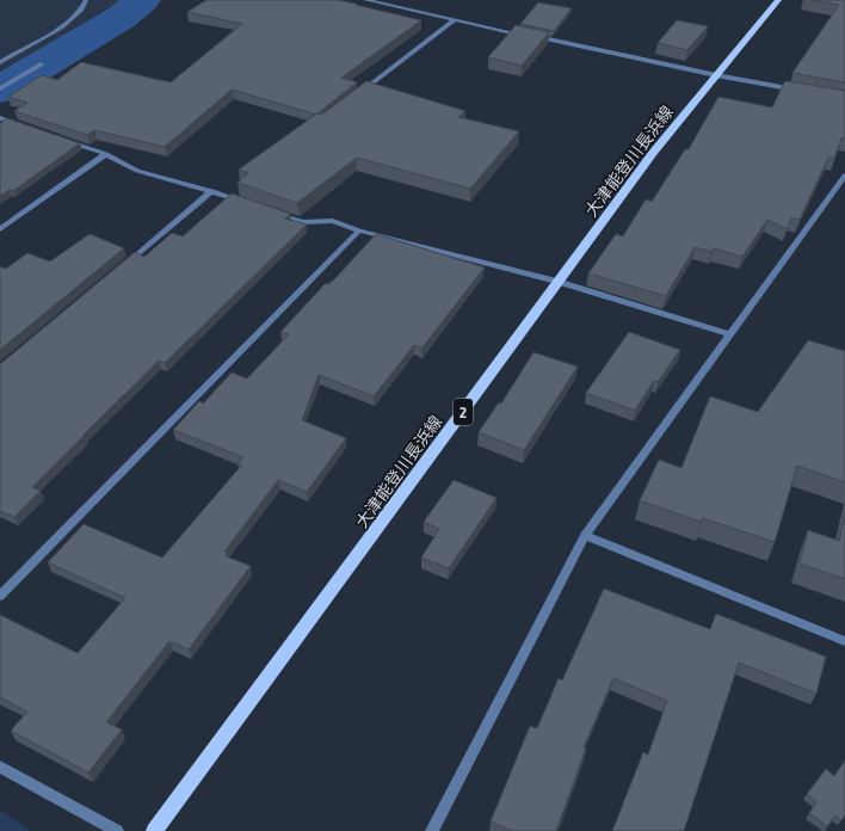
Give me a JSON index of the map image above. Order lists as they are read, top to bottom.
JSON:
{
  "streets": {
    "main road": ["大津能登川長浜線", "2"]
  }
}
